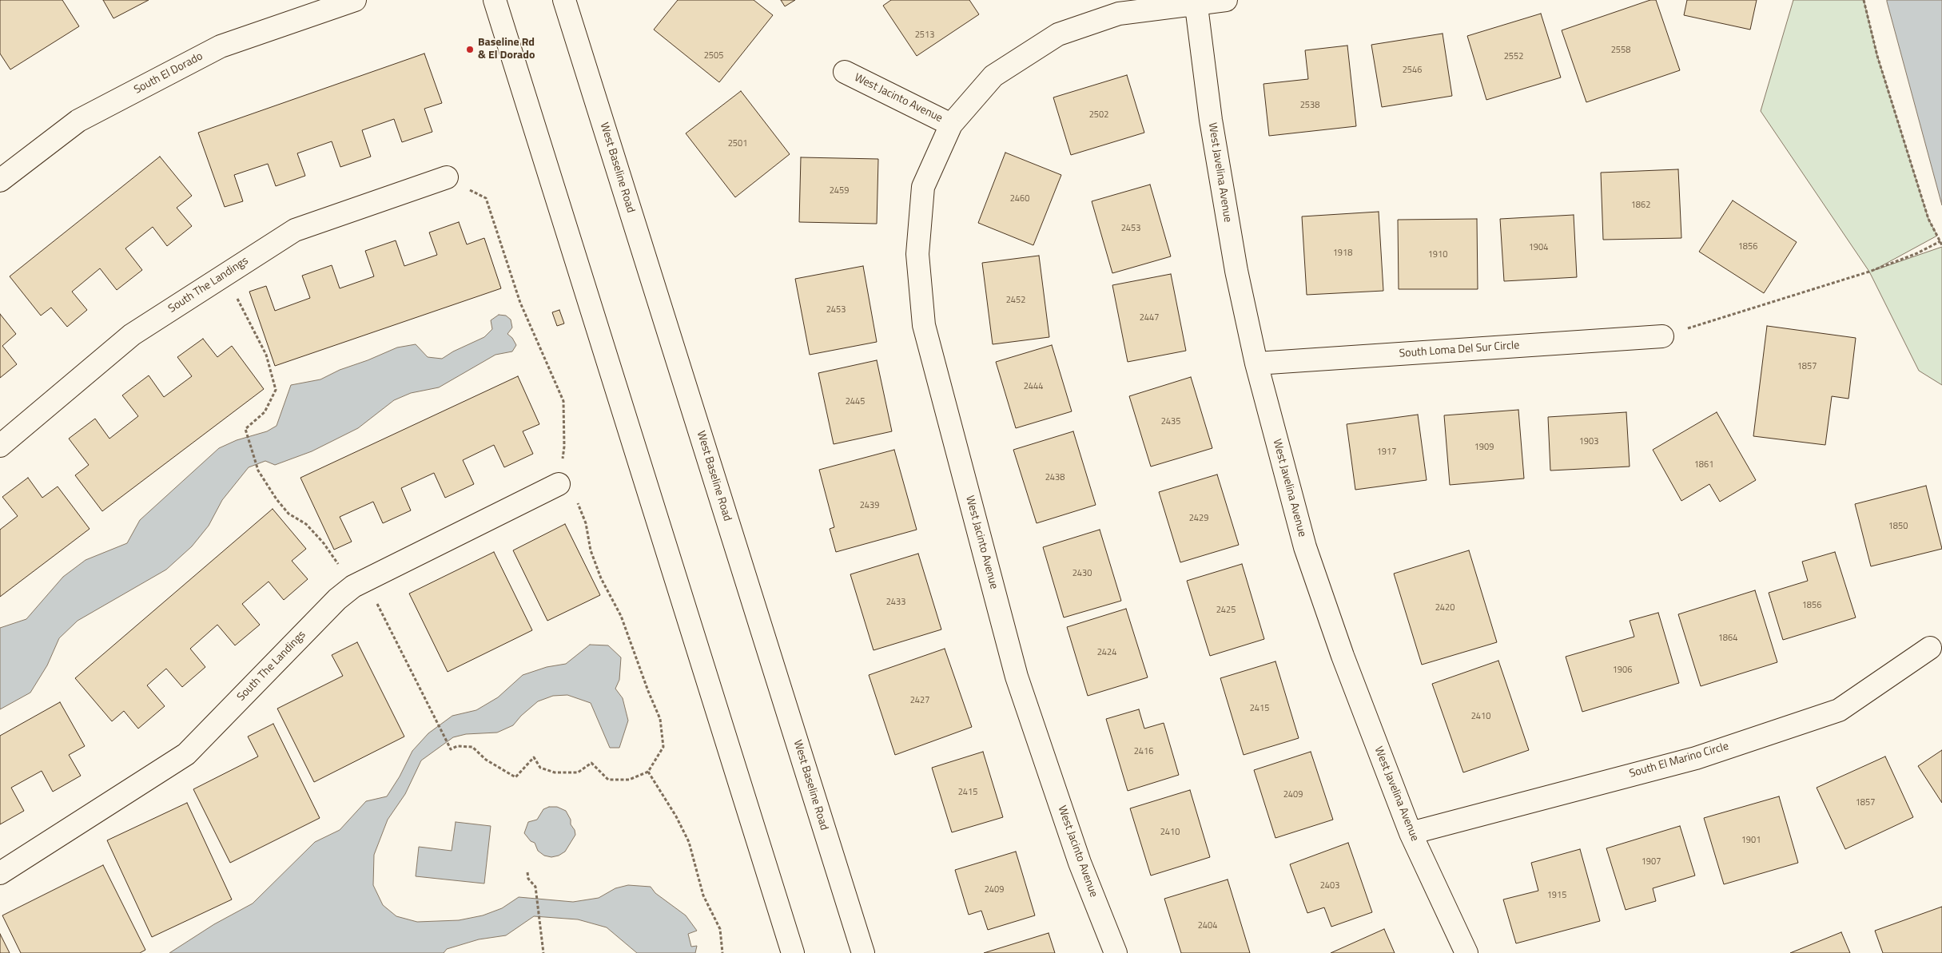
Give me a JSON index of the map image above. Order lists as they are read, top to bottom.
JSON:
{
  "streets": {
    "street": [
      "South El Dorado",
      "West Jacinto Avenue",
      "West Baseline Road",
      "West Javelina Avenue",
      "South The Landings",
      "South Loma Del Sur Circle",
      "South El Marino Circle"
    ]
  },
  "crossings": [
    ["West Jacinto Avenue", "West Javelina Avenue"],
    ["West Javelina Avenue", "South Loma Del Sur Circle"],
    ["West Javelina Avenue", "South El Marino Circle"]
  ],
  "places": ["Baseline Rd & El Dorado"],
  "house_numbers": [
    "2513",
    "2558",
    "2505",
    "2552",
    "2546",
    "2538",
    "2502",
    "2501",
    "2459",
    "2460",
    "1862",
    "2453",
    "1856",
    "1904",
    "1918",
    "1910",
    "2452",
    "2453",
    "2447",
    "1857",
    "2444",
    "2445",
    "2435",
    "1903",
    "1909",
    "1917",
    "1861",
    "2438",
    "2439",
    "2429",
    "1850",
    "2430",
    "2433",
    "1856",
    "2420",
    "2425",
    "1864",
    "2424",
    "1906",
    "2427",
    "2415",
    "2410",
    "2416",
    "2415",
    "2409",
    "1857",
    "2410",
    "1901",
    "1907",
    "2403",
    "2409",
    "1915",
    "2404"
  ]
}
